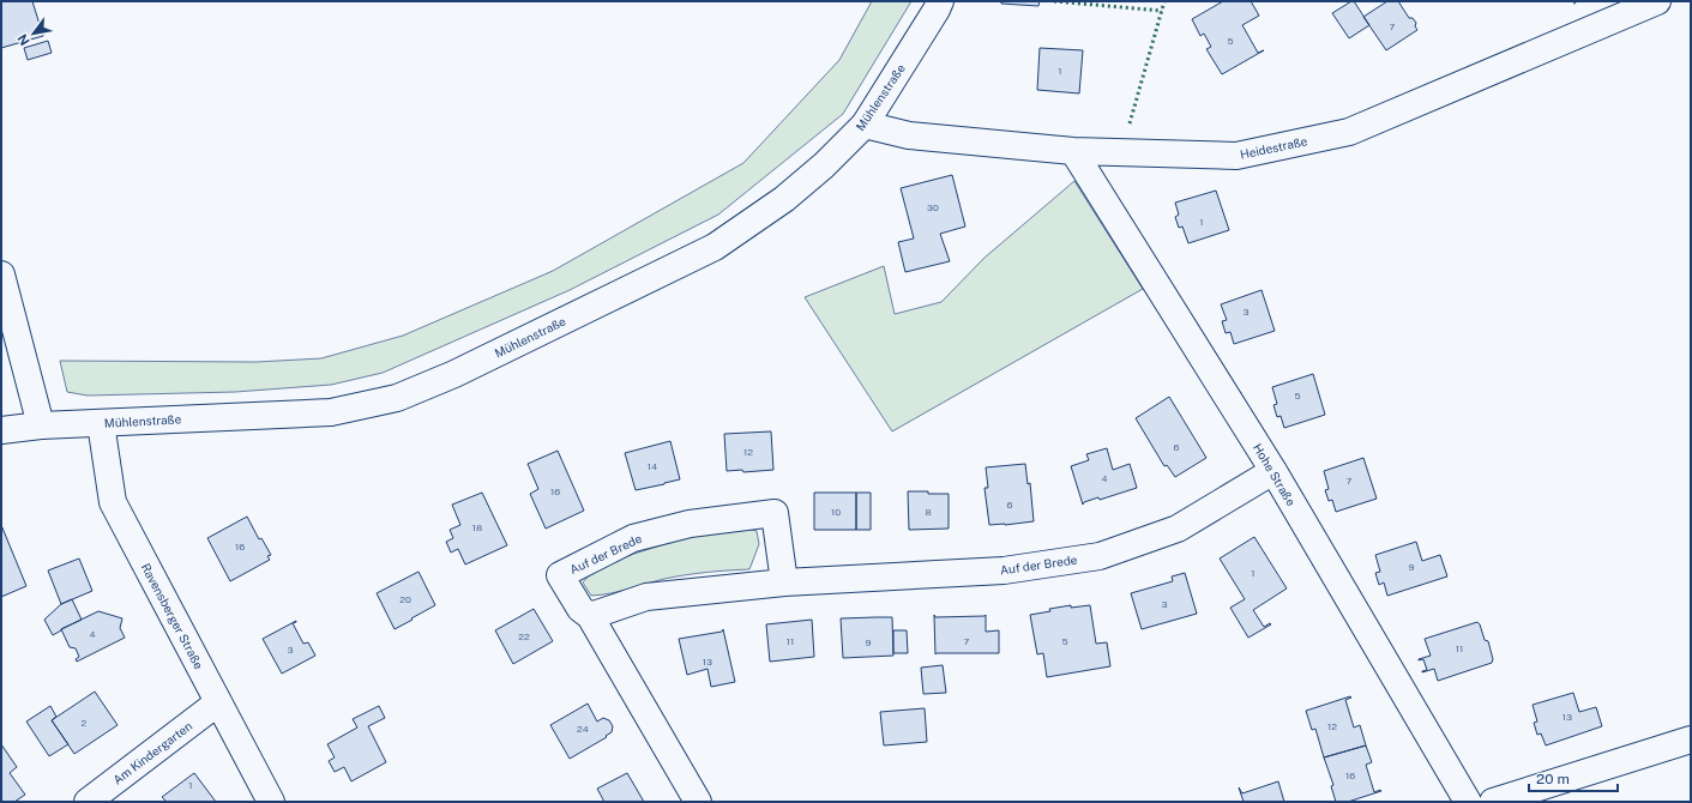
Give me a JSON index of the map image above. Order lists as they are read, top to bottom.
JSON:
{
  "streets": {
    "street": [
      "Mühlenstraße",
      "Heidestraße",
      "Hohe Straße",
      "Auf der Brede",
      "Ravensberger Straße",
      "Am Kindergarten"
    ]
  },
  "crossings": [
    ["Mühlenstraße", "Heidestraße"],
    ["Mühlenstraße", "Ravensberger Straße"],
    ["Heidestraße", "Hohe Straße"],
    ["Hohe Straße", "Auf der Brede"],
    ["Ravensberger Straße", "Am Kindergarten"]
  ],
  "house_numbers": [
    "7",
    "5",
    "1",
    "30",
    "1",
    "3",
    "5",
    "6",
    "12",
    "14",
    "4",
    "7",
    "16",
    "6",
    "10",
    "8",
    "18",
    "16",
    "9",
    "1",
    "20",
    "3",
    "4",
    "22",
    "11",
    "7",
    "5",
    "9",
    "11",
    "3",
    "13",
    "13",
    "2",
    "12",
    "24",
    "16",
    "1"
  ],
  "scale_bar": "20 m",
  "north": "bottom left"
}
